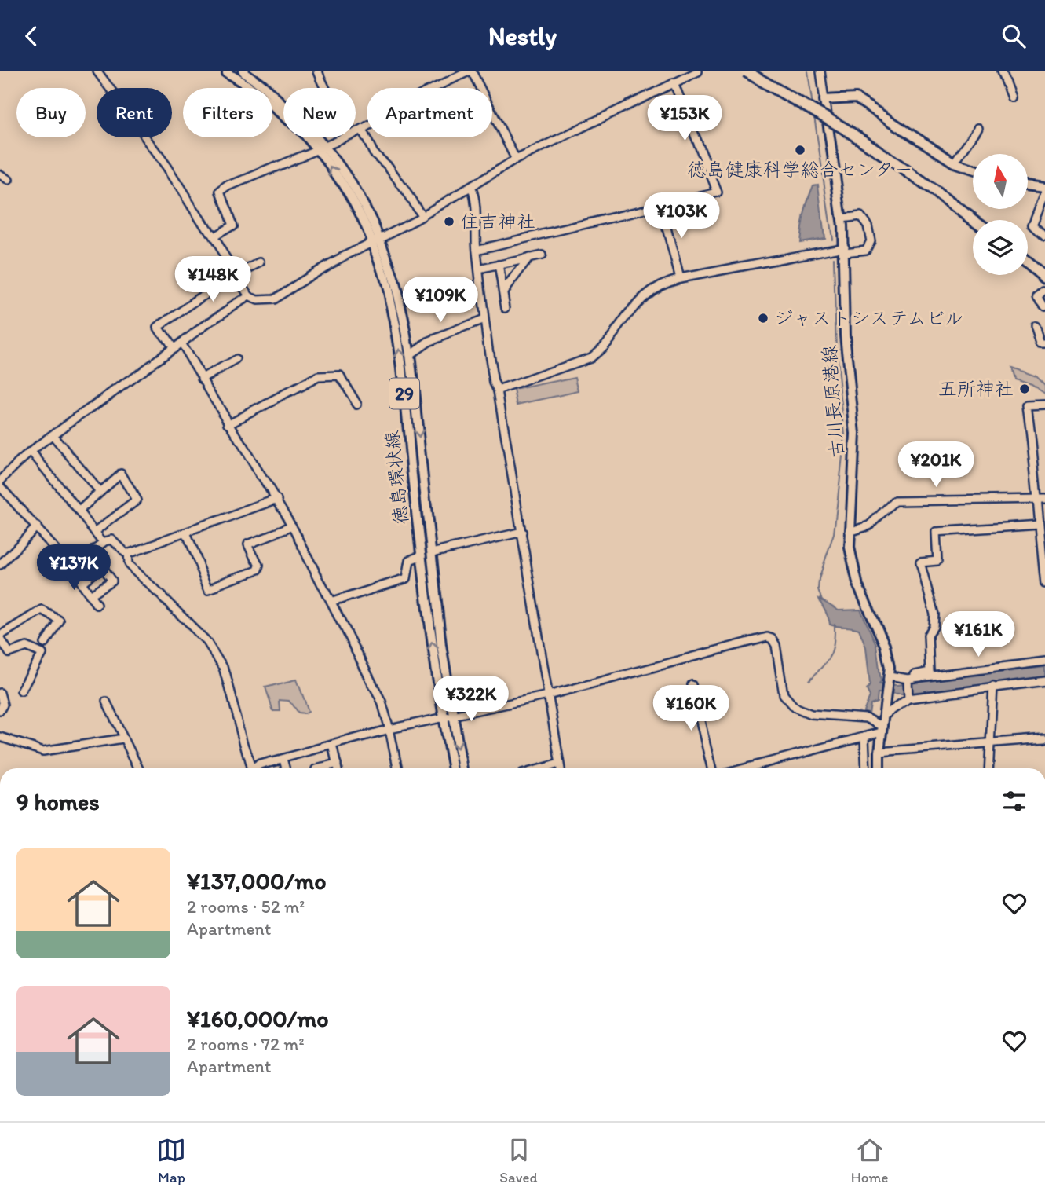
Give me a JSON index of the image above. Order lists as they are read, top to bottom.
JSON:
{
  "streets": {
    "main road": ["29", "古川長原港線", "徳島環状線"]
  },
  "places": [
    "徳島健康科学総合センター",
    "住吉神社",
    "ジャストシステムビル",
    "五所神社"
  ],
  "north": "top",
  "page": {
    "header": "Nestly",
    "chip": [
      "Buy",
      "Rent",
      "Filters",
      "New",
      "Apartment"
    ],
    "price": [
      "¥153K",
      "¥103K",
      "¥148K",
      "¥109K",
      "¥201K",
      "¥137K",
      "¥161K",
      "¥322K",
      "¥160K"
    ],
    "heading": "9 homes",
    "list": [
      {
        "name": "¥137,000/mo",
        "note": "2 rooms · 52 m² · Apartment"
      },
      {
        "name": "¥160,000/mo",
        "note": "2 rooms · 72 m² · Apartment"
      }
    ],
    "tabs": ["Map", "Saved", "Home"]
  }
}
